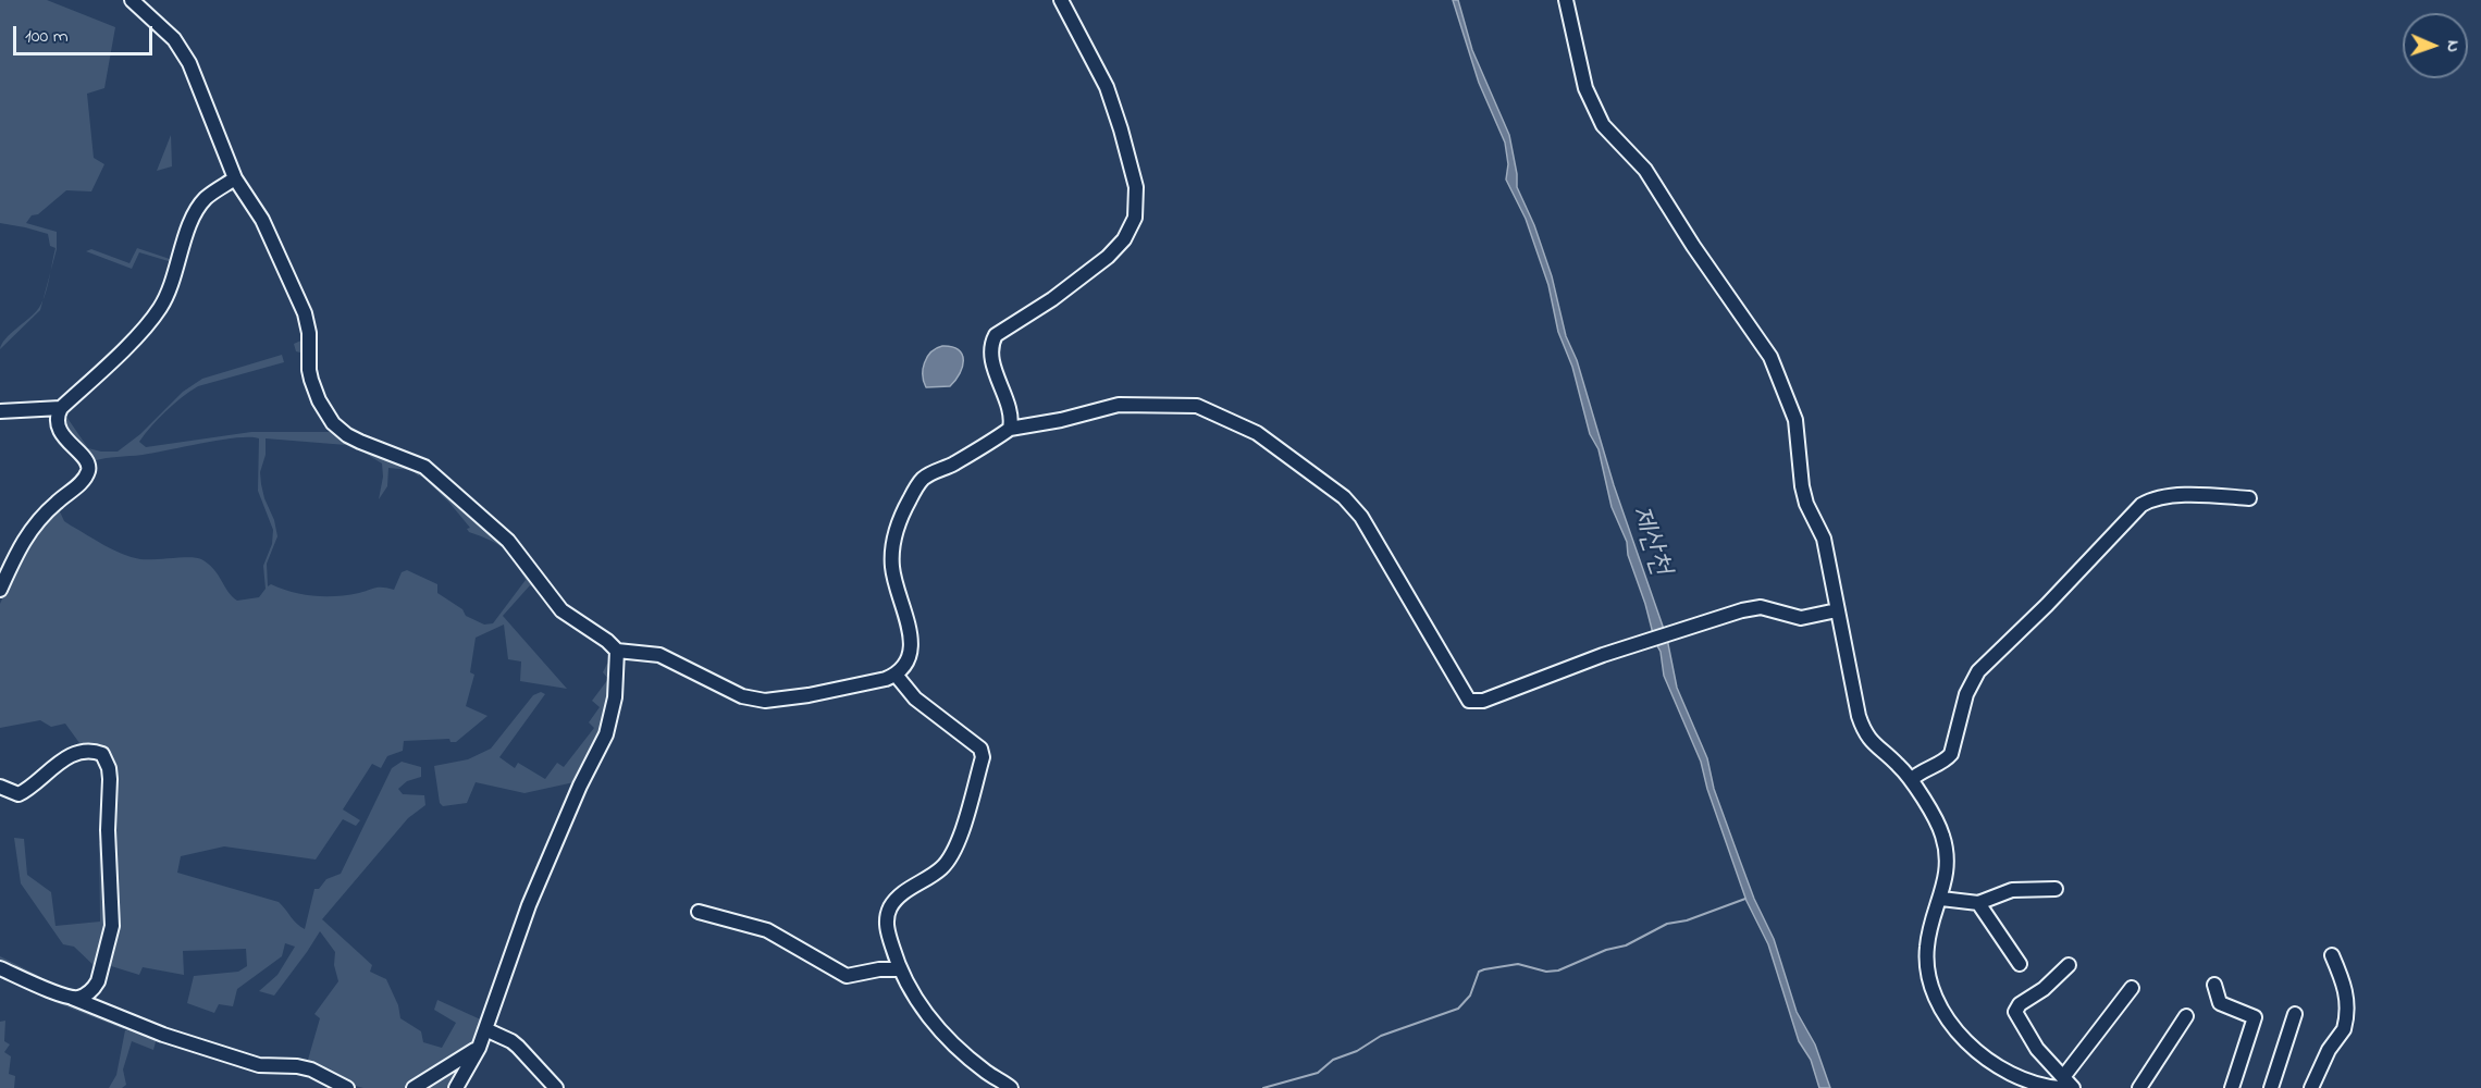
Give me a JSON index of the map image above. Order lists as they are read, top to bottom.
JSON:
{
  "water": ["제산천"],
  "scale_bar": "100 m",
  "north": "right"
}
